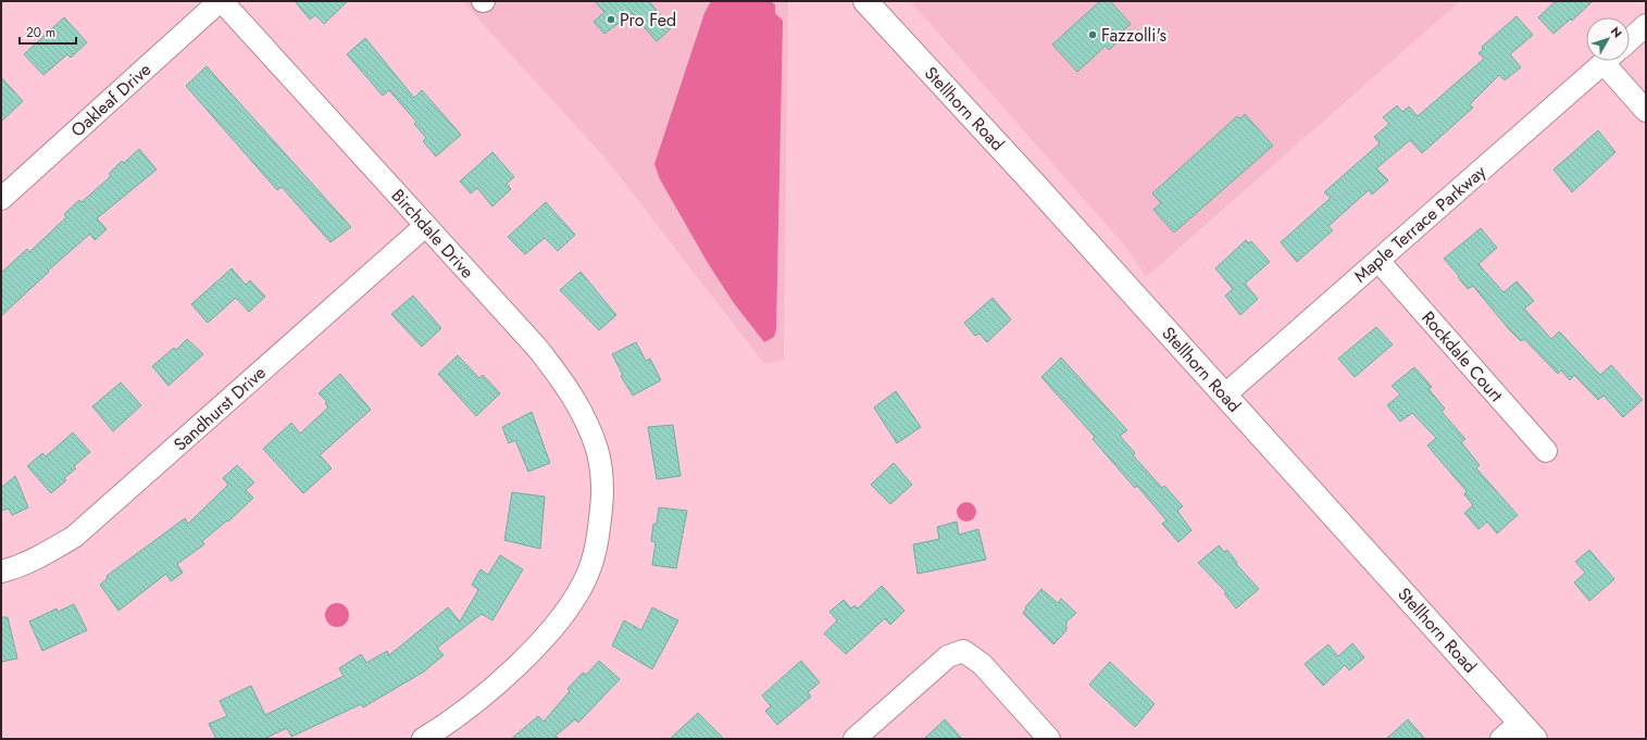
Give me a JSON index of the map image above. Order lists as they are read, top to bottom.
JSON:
{
  "streets": {
    "main road": ["Stellhorn Road"],
    "street": [
      "Oakleaf Drive",
      "Maple Terrace Parkway",
      "Birchdale Drive",
      "Rockdale Court",
      "Sandhurst Drive"
    ]
  },
  "crossings": [
    ["Oakleaf Drive", "Birchdale Drive"],
    ["Stellhorn Road", "Maple Terrace Parkway"],
    ["Maple Terrace Parkway", "Rockdale Court"],
    ["Birchdale Drive", "Sandhurst Drive"]
  ],
  "places": ["Pro Fed", "Fazzolli's"],
  "scale_bar": "20 m",
  "north": "top right"
}
